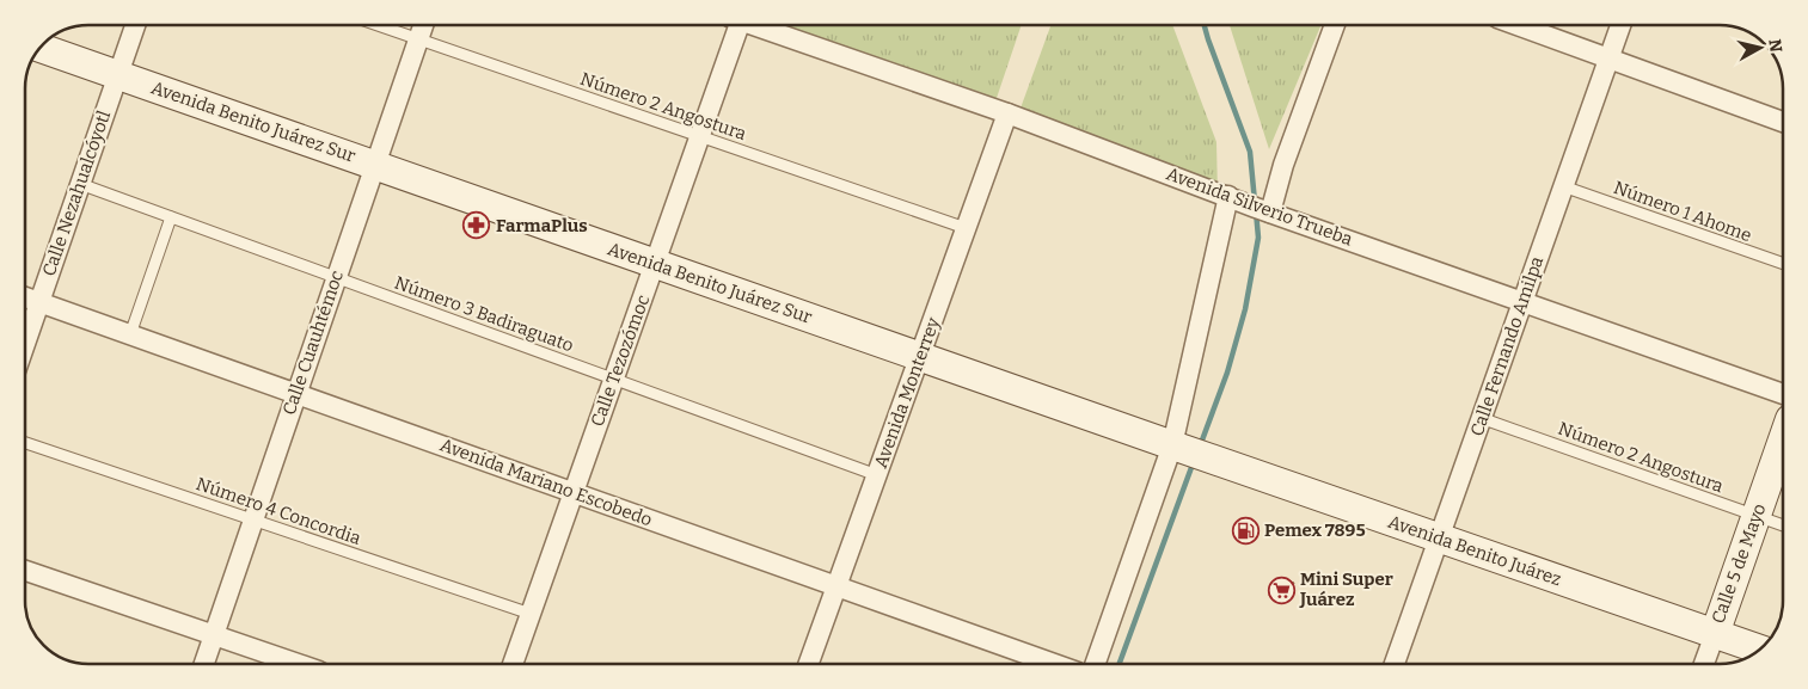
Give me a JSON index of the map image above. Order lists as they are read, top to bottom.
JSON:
{
  "streets": {
    "street": [
      "Avenida Benito Juárez Sur",
      "Calle Nezahualcóyotl",
      "Avenida Silverio Trueba",
      "Calle Cuauhtémoc",
      "Calle Fernando Amilpa",
      "Calle Tezozómoc",
      "Avenida Monterrey",
      "Avenida Mariano Escobedo",
      "Avenida Benito Juárez",
      "Calle 5 de Mayo"
    ],
    "lane": [
      "Número 2 Angostura",
      "Número 1 Ahome",
      "Número 3 Badiraguato",
      "Número 4 Concordia"
    ]
  },
  "crossings": [
    ["Número 2 Angostura", "Calle Cuauhtémoc"],
    ["Número 2 Angostura", "Calle Fernando Amilpa"],
    ["Número 2 Angostura", "Calle Tezozómoc"],
    ["Número 2 Angostura", "Avenida Monterrey"],
    ["Número 2 Angostura", "Calle 5 de Mayo"],
    ["Avenida Benito Juárez Sur", "Calle Nezahualcóyotl"],
    ["Avenida Benito Juárez Sur", "Calle Cuauhtémoc"],
    ["Avenida Benito Juárez Sur", "Calle Tezozómoc"],
    ["Avenida Benito Juárez Sur", "Avenida Monterrey"],
    ["Avenida Benito Juárez Sur", "Avenida Benito Juárez"],
    ["Calle Nezahualcóyotl", "Número 3 Badiraguato"],
    ["Calle Nezahualcóyotl", "Avenida Mariano Escobedo"],
    ["Avenida Silverio Trueba", "Calle Fernando Amilpa"],
    ["Avenida Silverio Trueba", "Avenida Monterrey"],
    ["Número 1 Ahome", "Calle Fernando Amilpa"],
    ["Número 3 Badiraguato", "Calle Cuauhtémoc"],
    ["Número 3 Badiraguato", "Calle Tezozómoc"],
    ["Número 3 Badiraguato", "Avenida Monterrey"],
    ["Calle Cuauhtémoc", "Avenida Mariano Escobedo"],
    ["Calle Cuauhtémoc", "Número 4 Concordia"],
    ["Calle Fernando Amilpa", "Avenida Benito Juárez"],
    ["Calle Tezozómoc", "Avenida Mariano Escobedo"],
    ["Calle Tezozómoc", "Número 4 Concordia"],
    ["Avenida Monterrey", "Avenida Mariano Escobedo"],
    ["Avenida Benito Juárez", "Calle 5 de Mayo"]
  ],
  "places": {
    "pharmacy": ["FarmaPlus"],
    "fuel station": ["Pemex 7895"],
    "supermarket": ["Mini Super Juárez"]
  },
  "north": "right"
}
